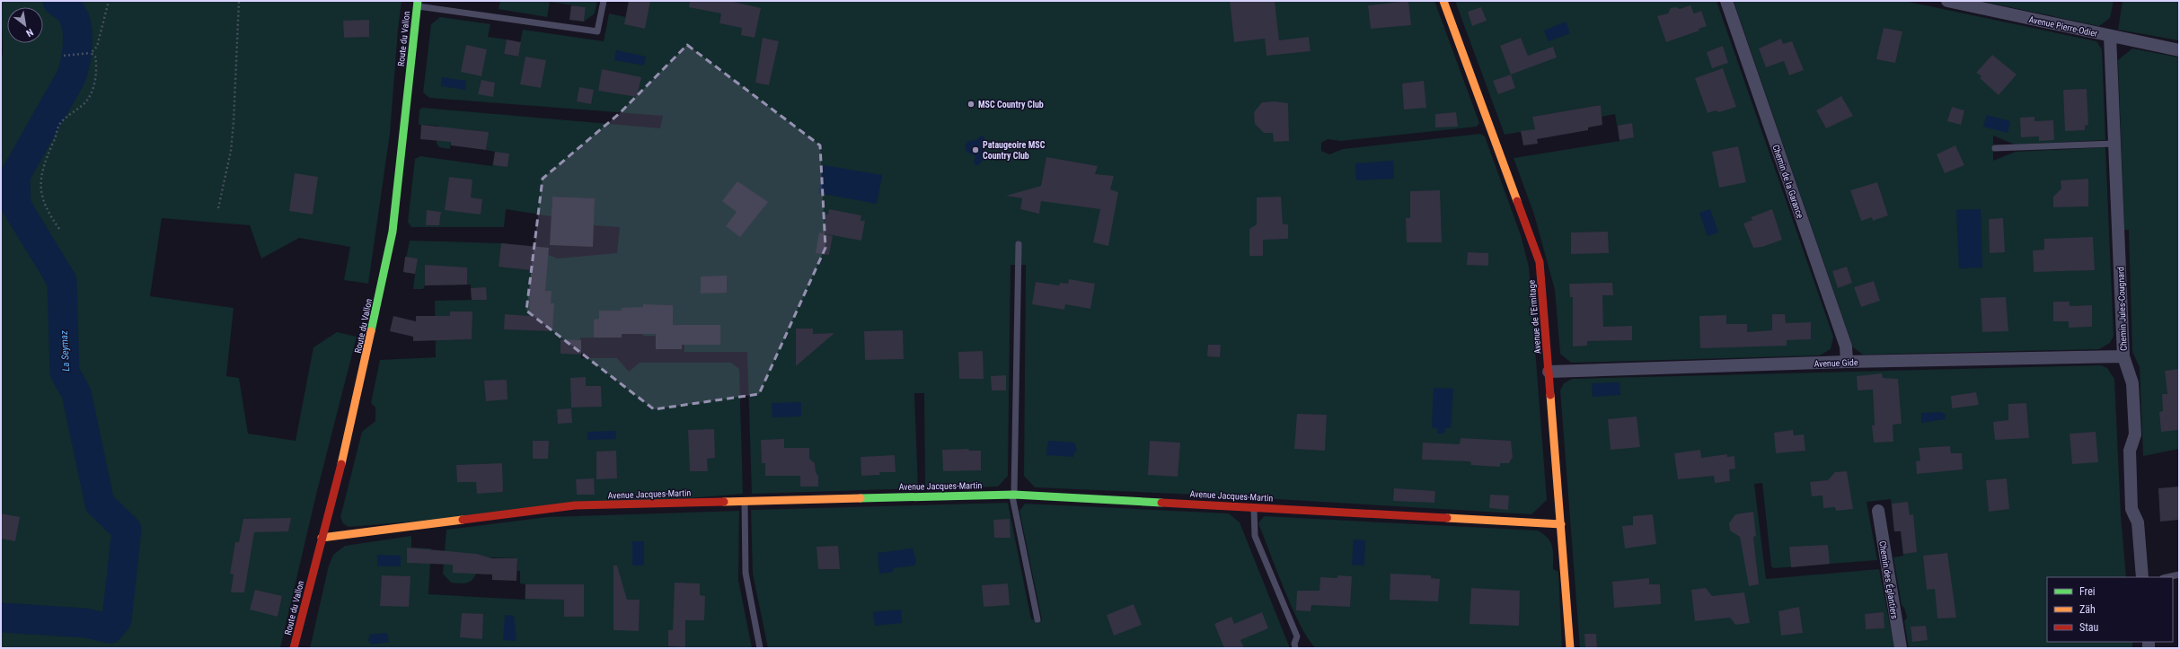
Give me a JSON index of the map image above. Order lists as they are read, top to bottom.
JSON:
{
  "streets": {
    "street": [
      "Avenue Pierre-Odier",
      "Route du Vallon",
      "Chemin de la Garance",
      "Chemin Jules-Cougnard",
      "Avenue de l'Ermitage",
      "Avenue Gide",
      "Avenue Jacques-Martin",
      "Chemin des Églantiers"
    ]
  },
  "crossings": [
    ["Avenue Pierre-Odier", "Chemin Jules-Cougnard"],
    ["Route du Vallon", "Avenue Jacques-Martin"],
    ["Chemin de la Garance", "Avenue Gide"],
    ["Chemin Jules-Cougnard", "Avenue Gide"],
    ["Avenue de l'Ermitage", "Avenue Gide"],
    ["Avenue de l'Ermitage", "Avenue Jacques-Martin"]
  ],
  "water": ["La Seymaz"],
  "places": ["MSC Country Club", "Pataugeoire MSC Country Club"],
  "legend": ["Frei", "Zäh", "Stau"],
  "north": "bottom right"
}
